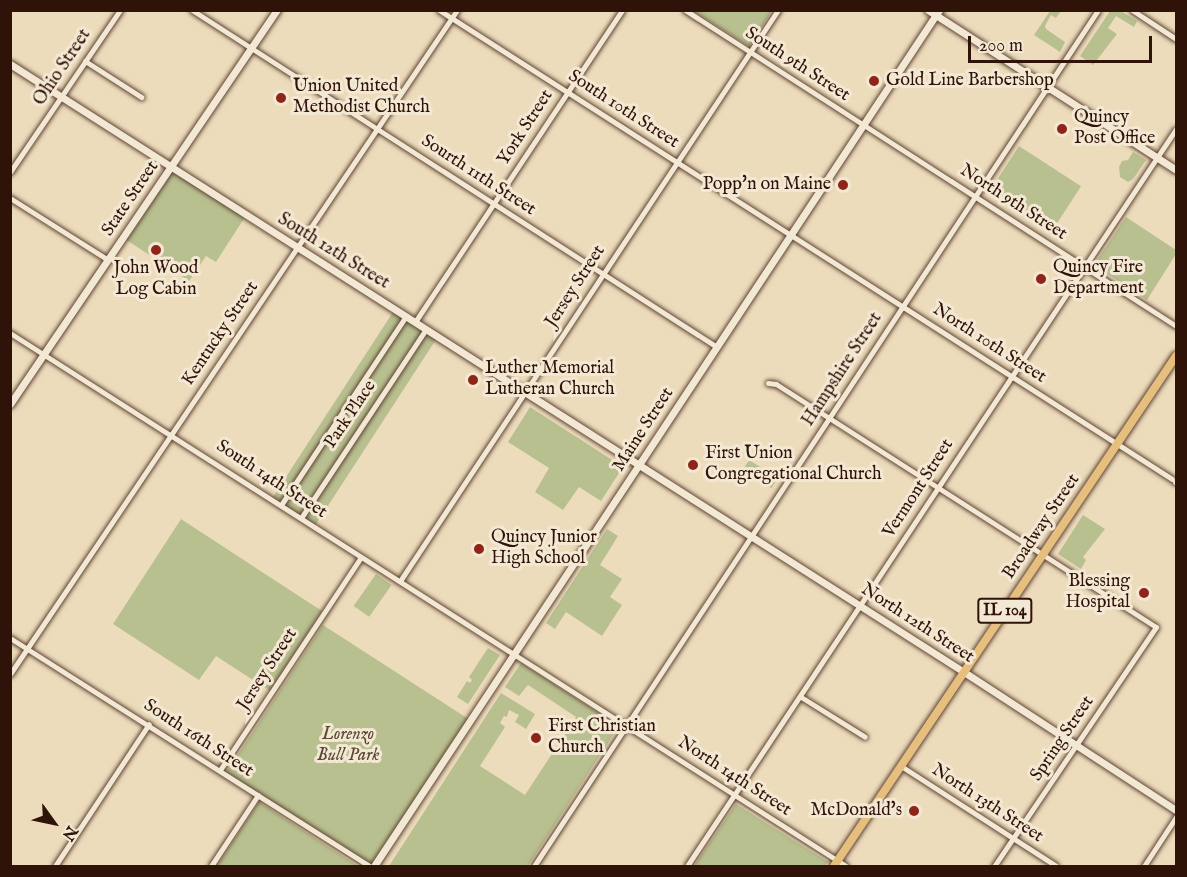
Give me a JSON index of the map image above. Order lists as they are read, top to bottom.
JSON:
{
  "streets": {
    "main road": ["Broadway Street", "IL 104"],
    "street": [
      "South 9th Street",
      "Ohio Street",
      "South 10th Street",
      "York Street",
      "Sourth 11th Street",
      "State Street",
      "North 9th Street",
      "South 12th Street",
      "Jersey Street",
      "Kentucky Street",
      "North 10th Street",
      "Hampshire Street",
      "Park Place",
      "Maine Street",
      "South 14th Street",
      "Vermont Street",
      "North 12th Street",
      "South 16th Street",
      "Spring Street",
      "North 14th Street",
      "North 13th Street"
    ]
  },
  "crossings": [
    ["South 9th Street", "North 9th Street"],
    ["South 9th Street", "Jersey Street"],
    ["South 9th Street", "Maine Street"],
    ["Ohio Street", "South 12th Street"],
    ["South 10th Street", "York Street"],
    ["South 10th Street", "Jersey Street"],
    ["South 10th Street", "Kentucky Street"],
    ["South 10th Street", "North 10th Street"],
    ["South 10th Street", "Maine Street"],
    ["York Street", "Sourth 11th Street"],
    ["York Street", "South 12th Street"],
    ["Sourth 11th Street", "State Street"],
    ["Sourth 11th Street", "Jersey Street"],
    ["Sourth 11th Street", "Kentucky Street"],
    ["Sourth 11th Street", "Maine Street"],
    ["State Street", "South 12th Street"],
    ["State Street", "South 14th Street"],
    ["North 9th Street", "Hampshire Street"],
    ["North 9th Street", "Maine Street"],
    ["North 9th Street", "Vermont Street"],
    ["South 12th Street", "Jersey Street"],
    ["South 12th Street", "Kentucky Street"],
    ["South 12th Street", "Park Place"],
    ["South 12th Street", "Maine Street"],
    ["South 12th Street", "North 12th Street"],
    ["Jersey Street", "South 14th Street"],
    ["Jersey Street", "South 16th Street"],
    ["Kentucky Street", "South 14th Street"],
    ["Kentucky Street", "South 16th Street"],
    ["North 10th Street", "Hampshire Street"],
    ["North 10th Street", "Maine Street"],
    ["North 10th Street", "Vermont Street"],
    ["North 10th Street", "Broadway Street"],
    ["Hampshire Street", "North 12th Street"],
    ["Hampshire Street", "North 14th Street"],
    ["Park Place", "South 14th Street"],
    ["Maine Street", "South 14th Street"],
    ["Maine Street", "North 12th Street"],
    ["Maine Street", "South 16th Street"],
    ["Maine Street", "North 14th Street"],
    ["South 14th Street", "North 14th Street"],
    ["Vermont Street", "North 12th Street"],
    ["Vermont Street", "North 14th Street"],
    ["Broadway Street", "North 12th Street"],
    ["Broadway Street", "Spring Street"],
    ["Broadway Street", "North 14th Street"],
    ["Broadway Street", "North 13th Street"],
    ["North 12th Street", "Spring Street"],
    ["Spring Street", "North 13th Street"]
  ],
  "parks": ["Lorenzo Bull Park"],
  "places": [
    "Gold Line Barbershop",
    "Union United Methodist Church",
    "Quincy Post Office",
    "Popp'n on Maine",
    "John Wood Log Cabin",
    "Quincy Fire Department",
    "Luther Memorial Lutheran Church",
    "First Union Congregational Church",
    "Quincy Junior High School",
    "Blessing Hospital",
    "First Christian Church",
    "McDonald's"
  ],
  "scale_bar": "200 m",
  "north": "bottom right"
}
